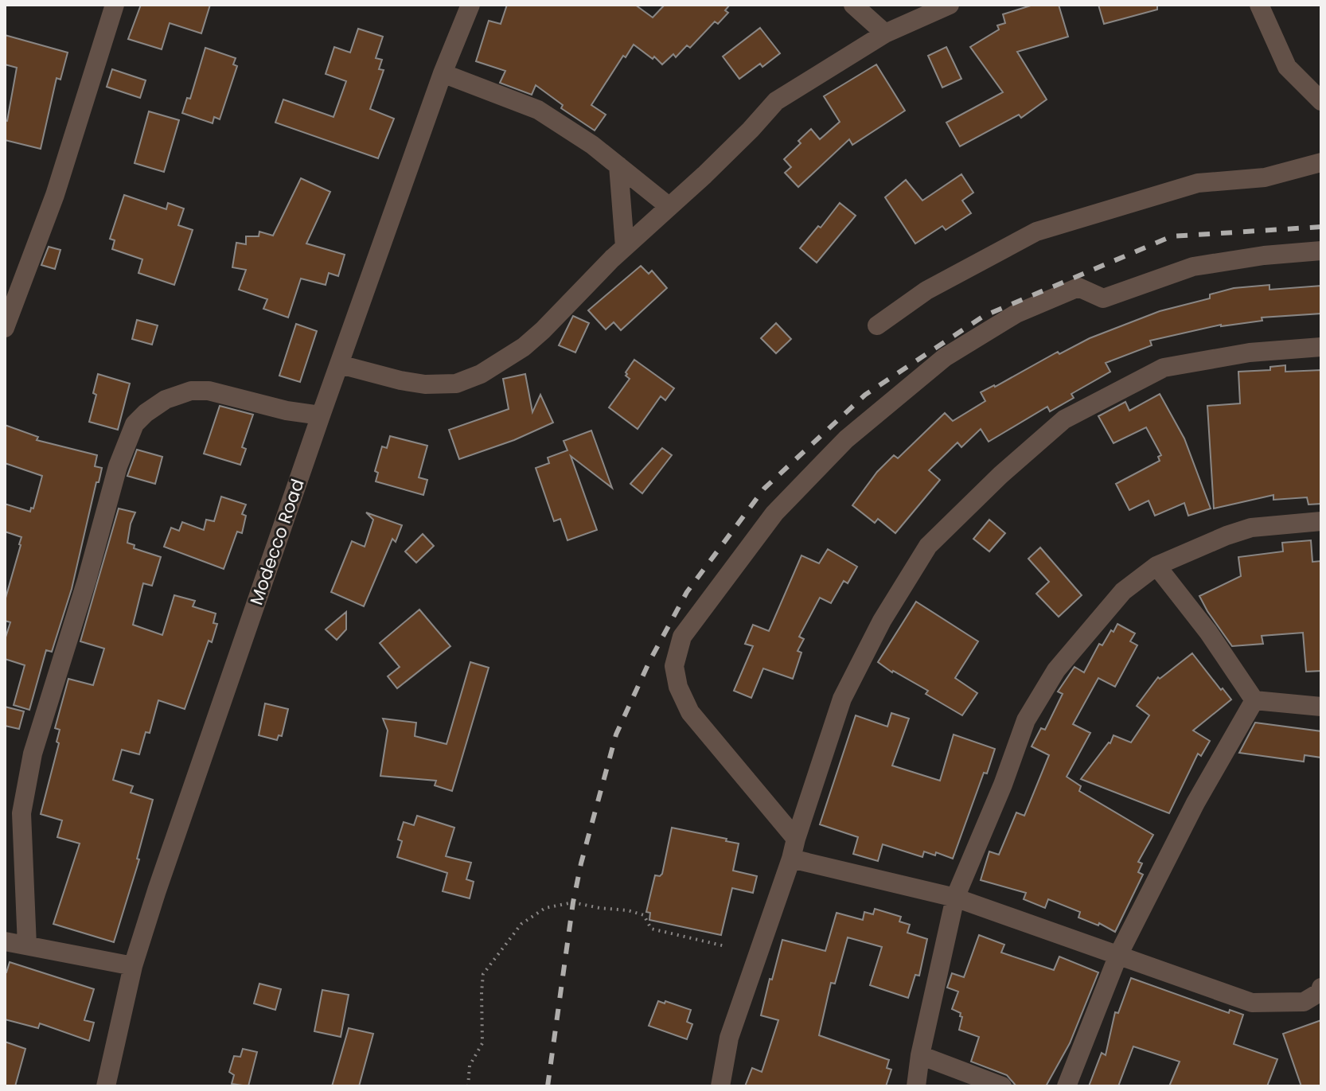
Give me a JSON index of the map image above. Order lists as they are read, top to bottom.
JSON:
{
  "streets": {
    "street": ["Modecco Road"]
  }
}
